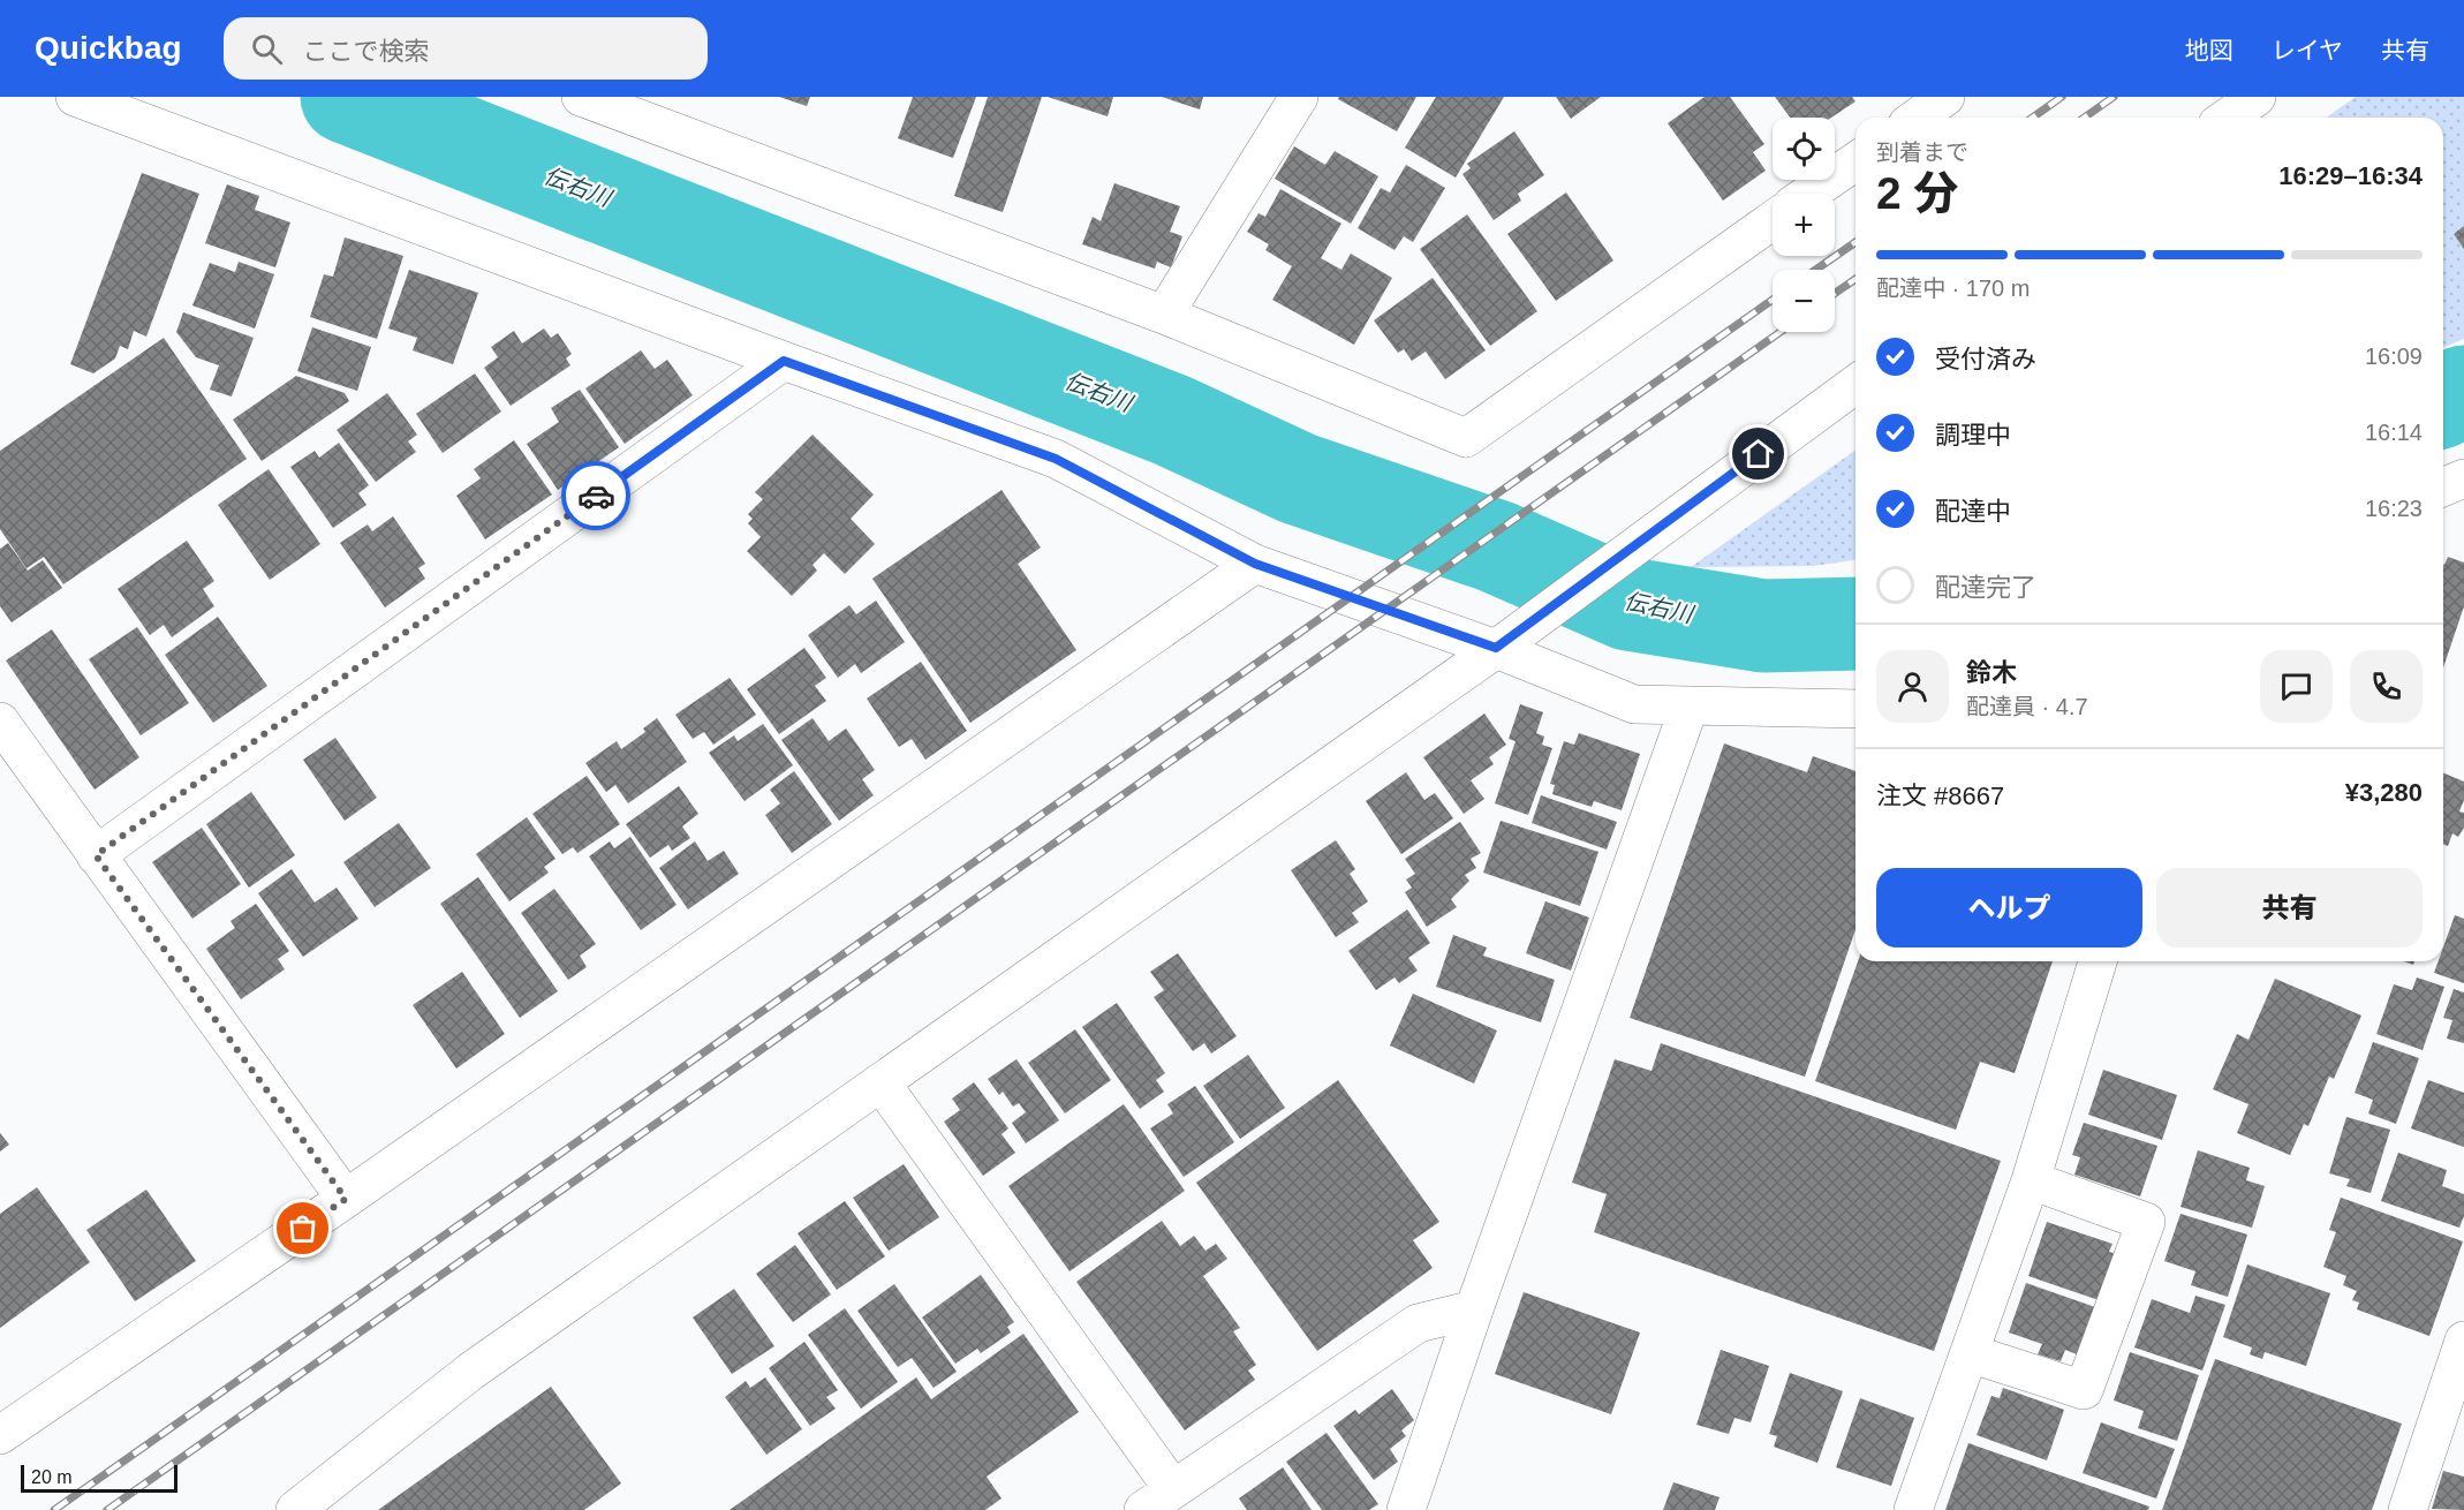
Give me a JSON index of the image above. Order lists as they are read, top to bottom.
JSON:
{
  "water": ["伝右川"],
  "scale_bar": "20 m",
  "page": {
    "header": "Quickbag",
    "search": "ここで検索",
    "nav": ["地図", "レイヤ", "共有"],
    "map_buttons": ["+", "−"],
    "heading": ["2 分", "到着まで", "16:29–16:34"],
    "panel": [
      "鈴木",
      "配達員 · 4.7",
      "注文 #8667",
      "¥3,280"
    ],
    "bar": "配達中 · 170 m",
    "list": [
      ["受付済み", "16:09"],
      ["調理中", "16:14"],
      ["配達中", "16:23"],
      "配達完了"
    ],
    "buttons": ["ヘルプ", "共有"],
    "scale": "20 m"
  }
}
